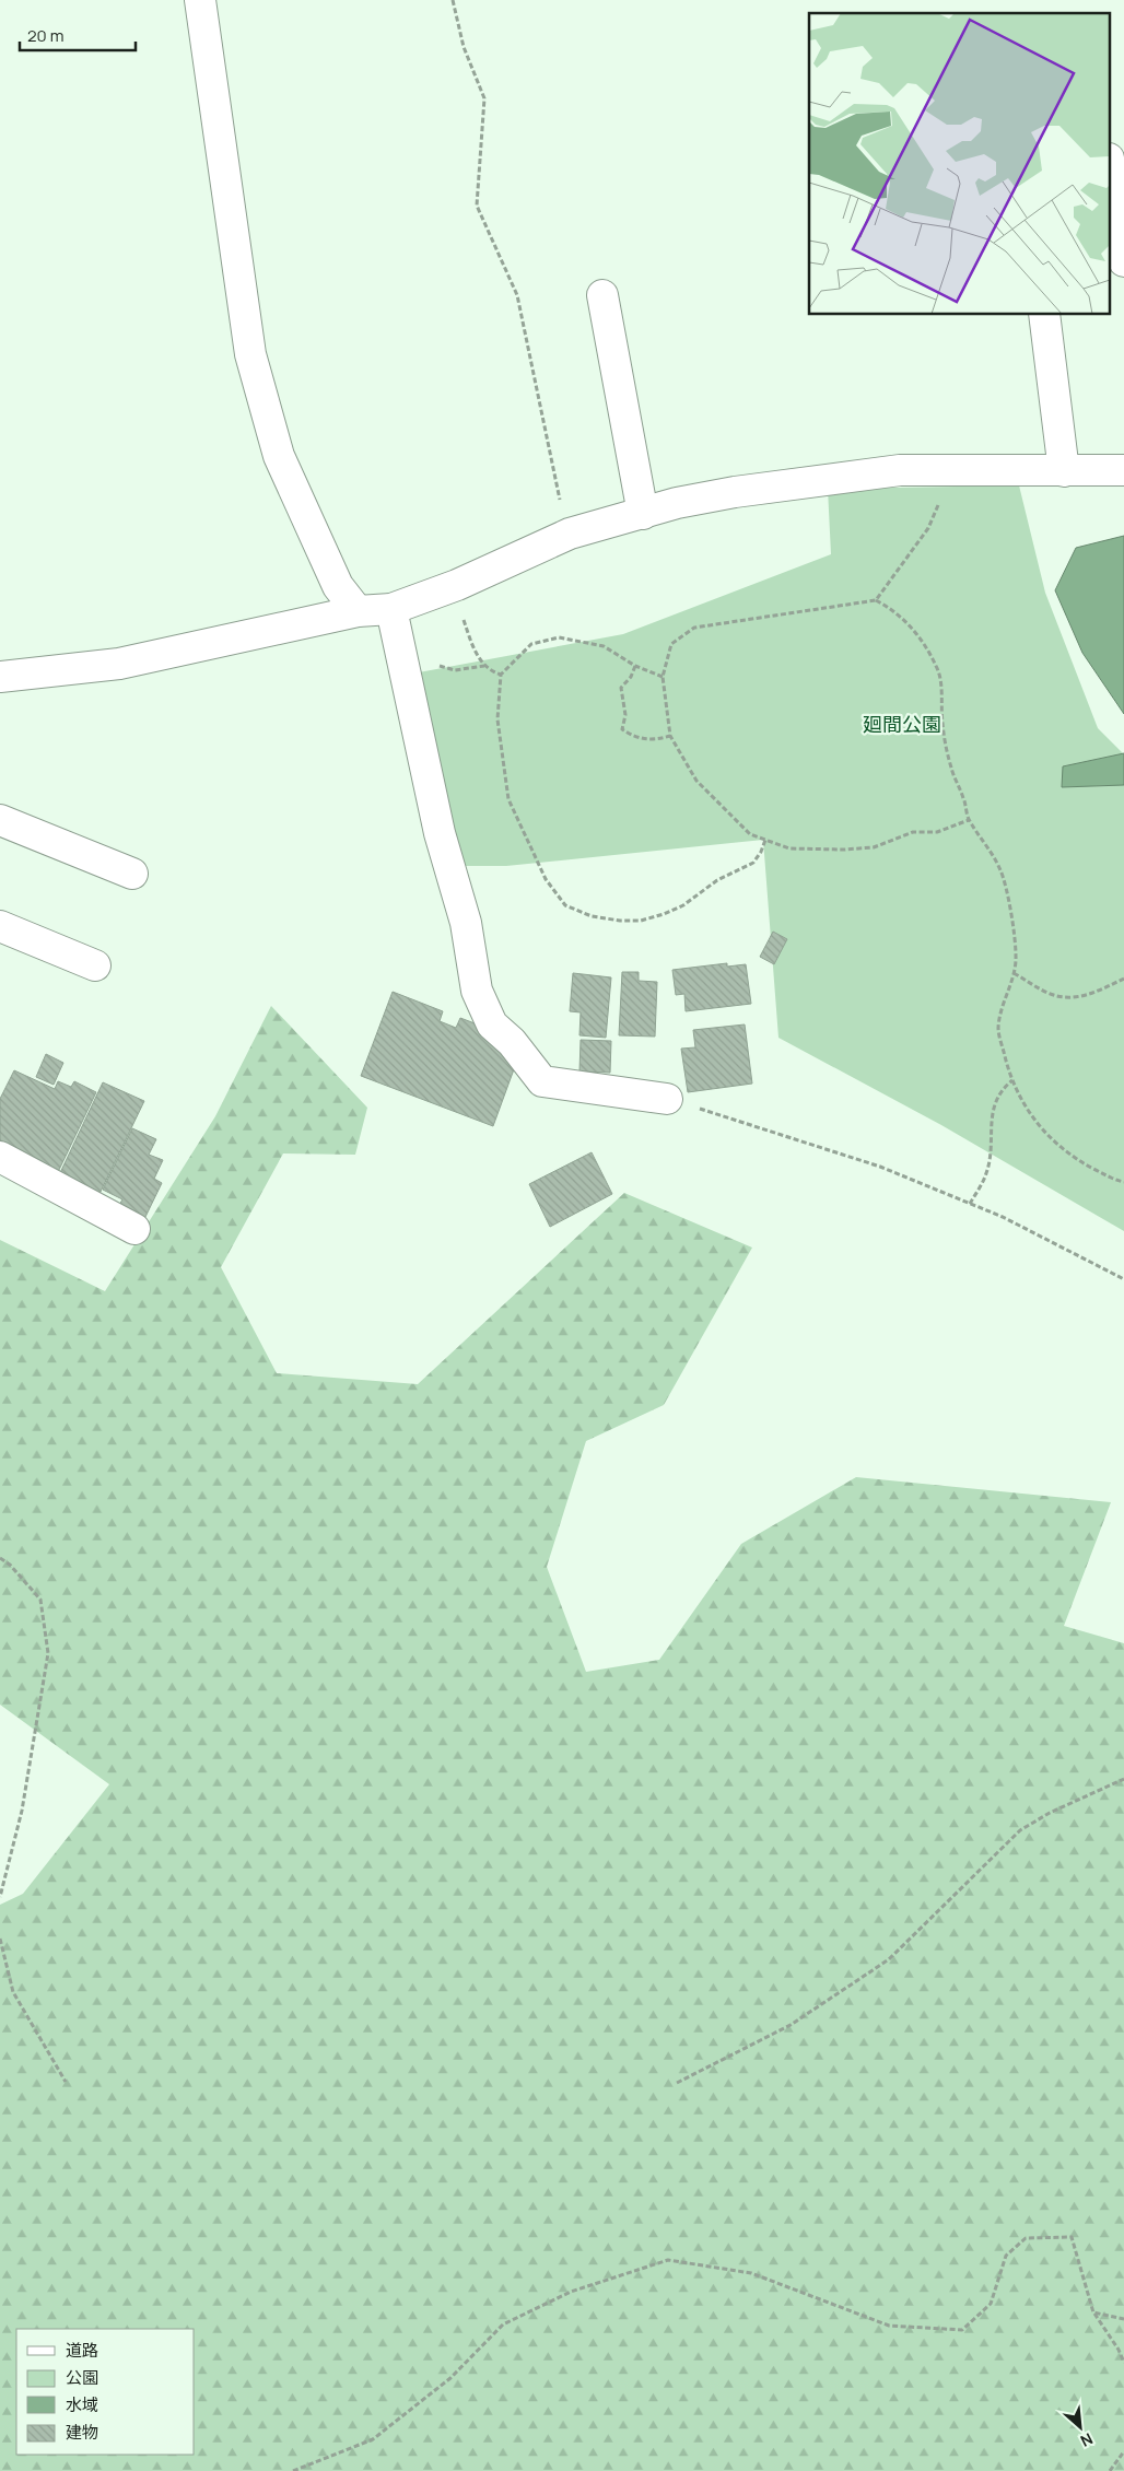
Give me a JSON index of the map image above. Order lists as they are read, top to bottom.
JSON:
{
  "parks": ["廻間公園"],
  "legend": [
    "道路",
    "公園",
    "水域",
    "建物"
  ],
  "scale_bar": "20 m",
  "north": "bottom right"
}
